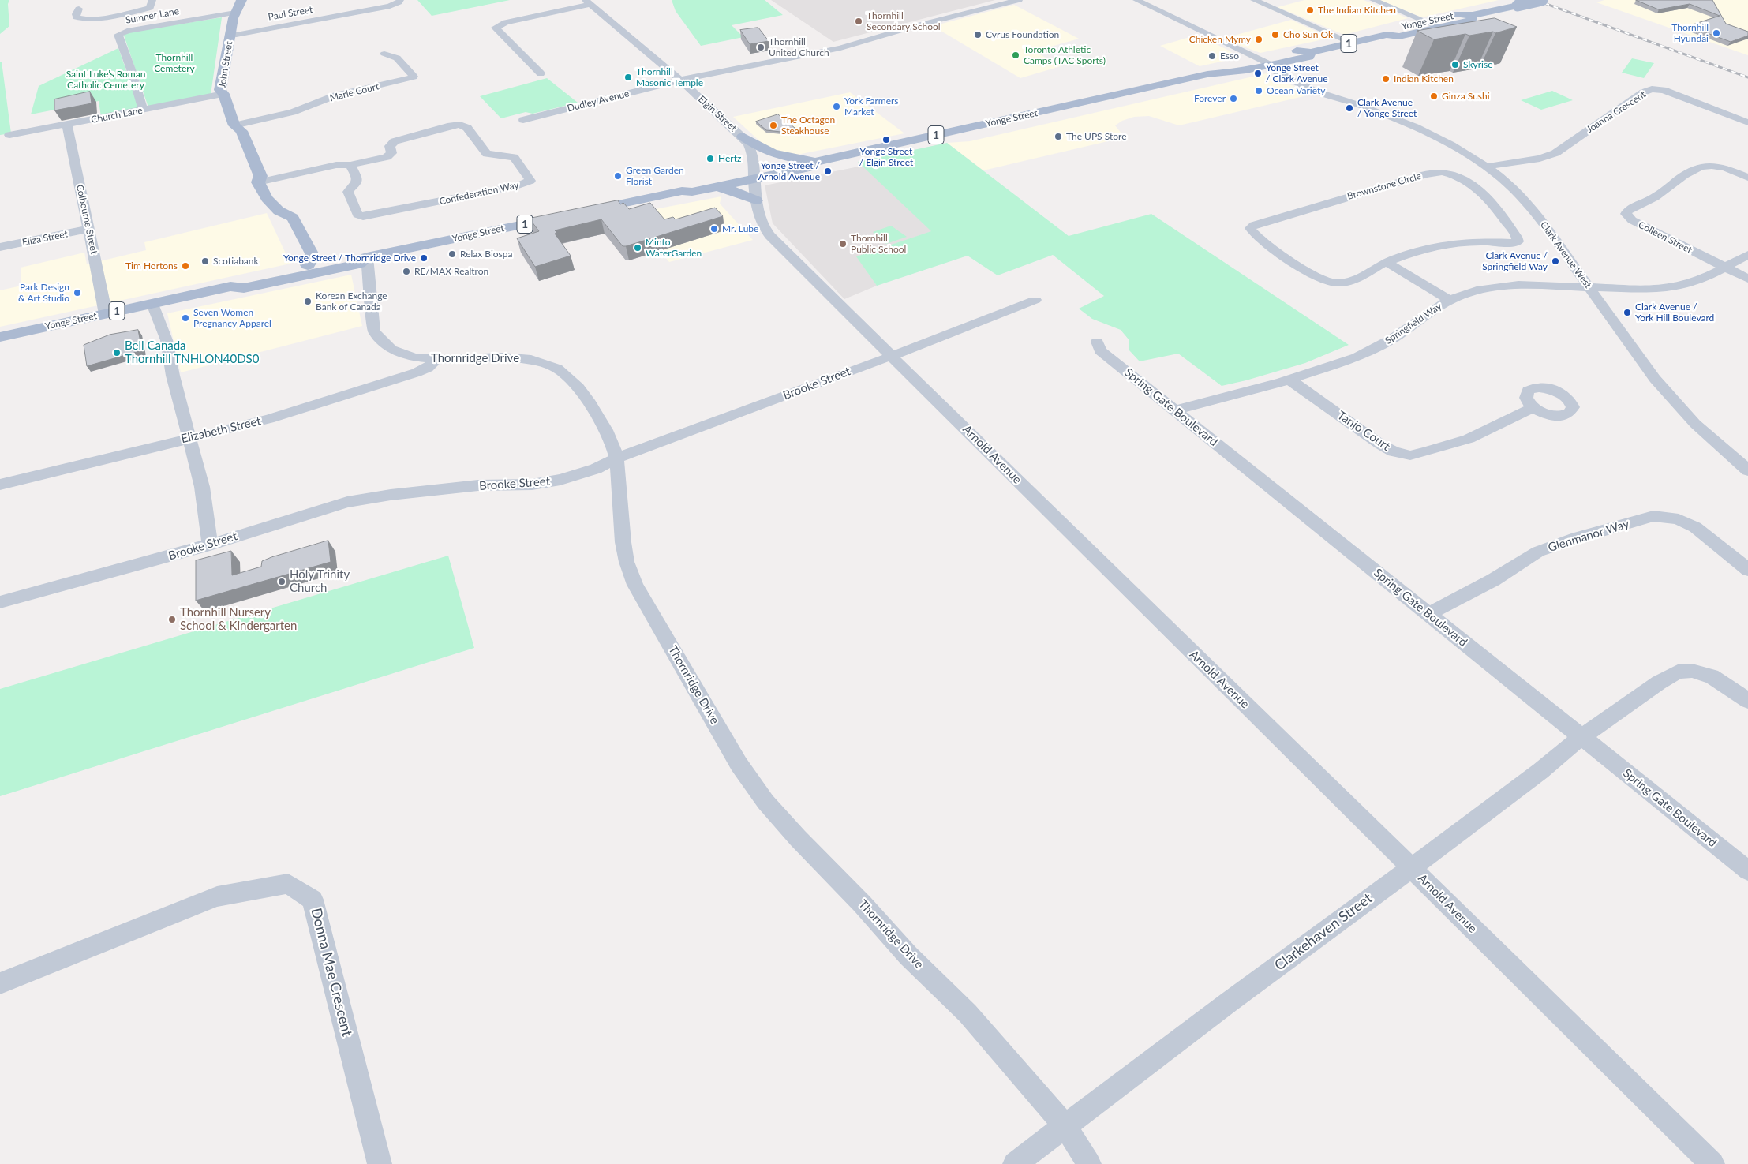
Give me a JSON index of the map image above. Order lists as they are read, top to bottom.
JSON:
{
  "streets": {
    "main road": ["Yonge Street", "1", "John Street"],
    "street": [
      "Paul Street",
      "Sumner Lane",
      "Marie Court",
      "Dudley Avenue",
      "Joanna Crescent",
      "Elgin Street",
      "Church Lane",
      "Brownstone Circle",
      "Confederation Way",
      "Colbourne Street",
      "Colleen Street",
      "Eliza Street",
      "Clark Avenue West",
      "Springfield Way",
      "Thornridge Drive",
      "Brooke Street",
      "Spring Gate Boulevard",
      "Elizabeth Street",
      "Tanjo Court",
      "Arnold Avenue",
      "Glenmanor Way",
      "Clarkehaven Street",
      "Donna Mae Crescent"
    ]
  },
  "crossings": [
    ["Paul Street", "John Street"],
    ["Sumner Lane", "John Street"],
    ["Sumner Lane", "Church Lane"],
    ["Yonge Street", "John Street"],
    ["Yonge Street", "Elgin Street"],
    ["Yonge Street", "Colbourne Street"],
    ["Yonge Street", "Clark Avenue West"],
    ["Yonge Street", "Thornridge Drive"],
    ["Yonge Street", "Arnold Avenue"],
    ["John Street", "Marie Court"],
    ["John Street", "Church Lane"],
    ["John Street", "Confederation Way"],
    ["Dudley Avenue", "Elgin Street"],
    ["Joanna Crescent", "Clark Avenue West"],
    ["Elgin Street", "Arnold Avenue"],
    ["Church Lane", "Colbourne Street"],
    ["Colbourne Street", "Eliza Street"],
    ["Colleen Street", "Springfield Way"],
    ["Clark Avenue West", "Springfield Way"],
    ["Springfield Way", "Spring Gate Boulevard"],
    ["Springfield Way", "Tanjo Court"],
    ["Thornridge Drive", "Brooke Street"],
    ["Thornridge Drive", "Elizabeth Street"],
    ["Thornridge Drive", "Clarkehaven Street"],
    ["Brooke Street", "Arnold Avenue"],
    ["Spring Gate Boulevard", "Glenmanor Way"],
    ["Spring Gate Boulevard", "Clarkehaven Street"],
    ["Arnold Avenue", "Clarkehaven Street"]
  ],
  "parks": ["Thornhill Cemetery", "Saint Luke’s Roman Catholic Cemetery"],
  "places": [
    "The Indian Kitchen",
    "Thornhill Secondary School",
    "Thornhill Hyundai",
    "Cyrus Foundation",
    "Cho Sun Ok",
    "Chicken Mymy",
    "Thornhill United Church",
    "Toronto Athletic Camps (TAC Sports)",
    "Esso",
    "Skyrise",
    "Yonge Street / Clark Avenue",
    "Thornhill Masonic Temple",
    "Indian Kitchen",
    "Ocean Variety",
    "Ginza Sushi",
    "Forever",
    "York Farmers Market",
    "Clark Avenue / Yonge Street",
    "The Octagon Steakhouse",
    "The UPS Store",
    "Yonge Street / Elgin Street",
    "Hertz",
    "Yonge Street / Arnold Avenue",
    "Green Garden Florist",
    "Mr. Lube",
    "Thornhill Public School",
    "Minto WaterGarden",
    "Relax Biospa",
    "Yonge Street / Thornridge Drive",
    "Scotiabank",
    "Clark Avenue / Springfield Way",
    "Tim Hortons",
    "RE/MAX Realtron",
    "Park Design & Art Studio",
    "Korean Exchange Bank of Canada",
    "Clark Avenue / York Hill Boulevard",
    "Seven Women Pregnancy Apparel",
    "Bell Canada Thornhill TNHLON40DS0",
    "Holy Trinity Church",
    "Thornhill Nursery School & Kindergarten"
  ]
}
